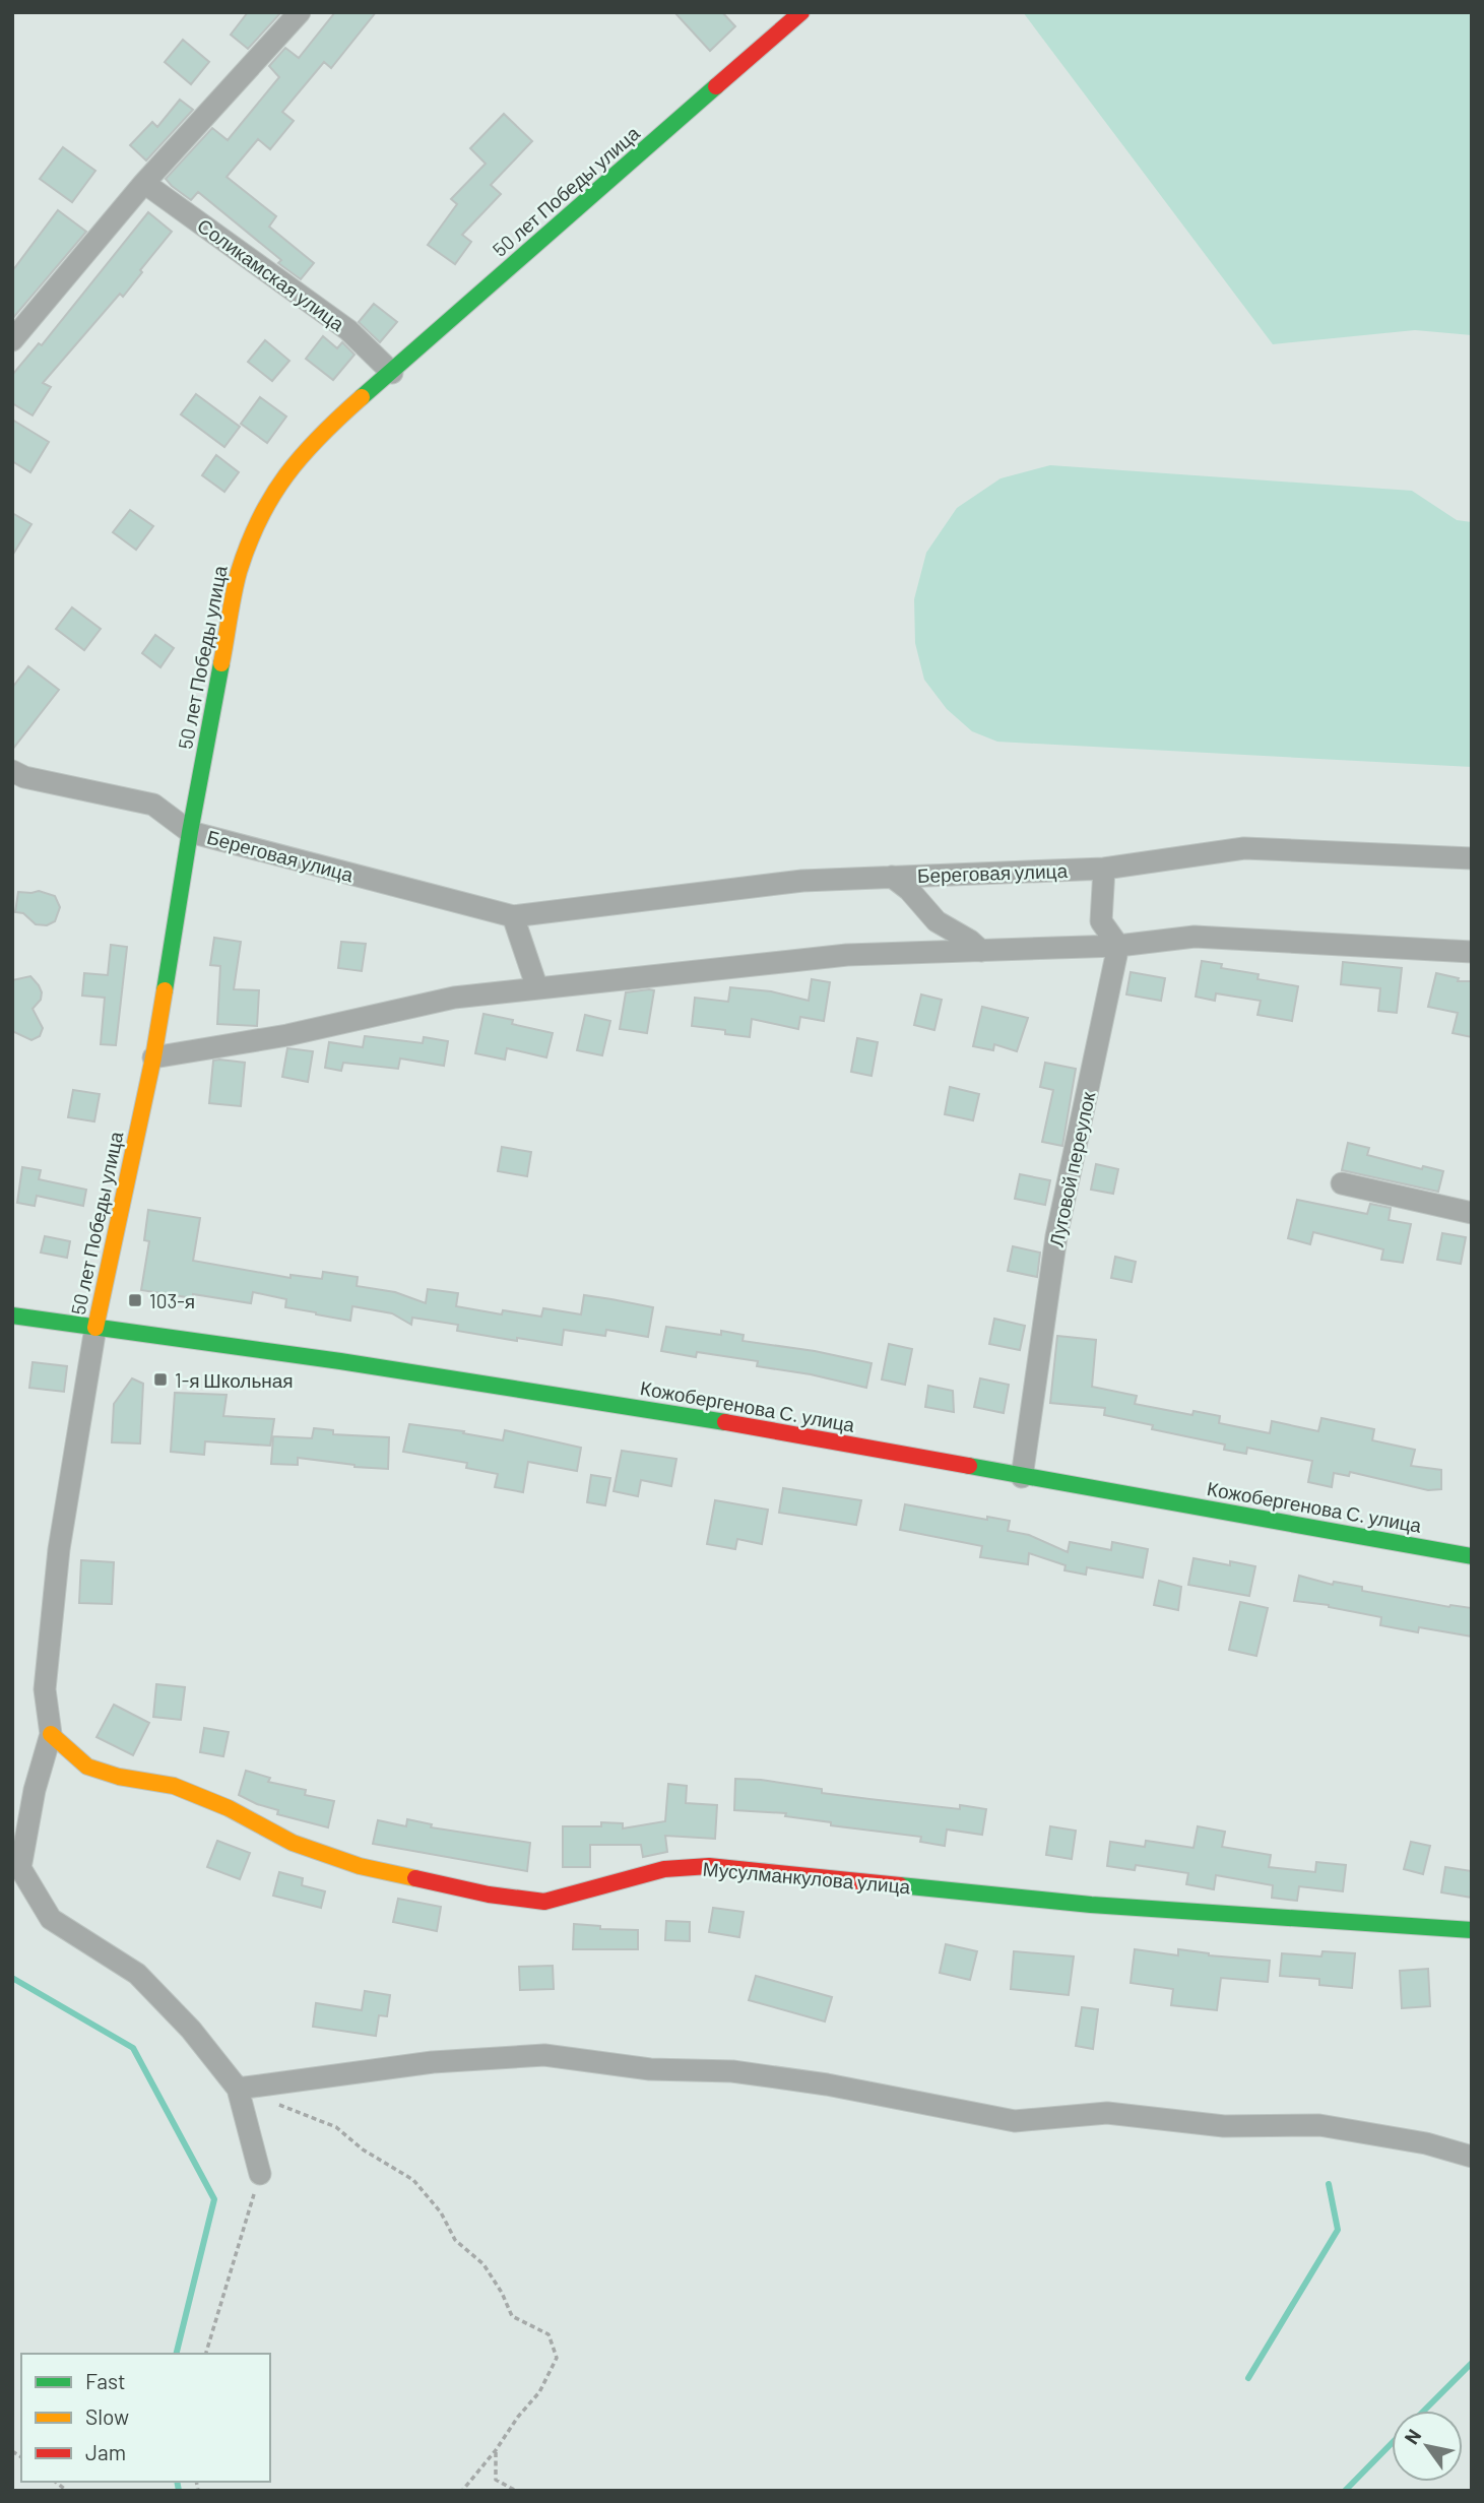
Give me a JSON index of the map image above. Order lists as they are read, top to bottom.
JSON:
{
  "streets": {
    "main road": ["50 лет Победы улица", "Кожобергенова С. улица", "Мусулманкулова улица"],
    "street": ["Соликамская улица", "Береговая улица", "Луговой переулок"]
  },
  "crossings": [
    ["50 лет Победы улица", "Соликамская улица"],
    ["50 лет Победы улица", "Береговая улица"],
    ["50 лет Победы улица", "Кожобергенова С. улица"],
    ["Луговой переулок", "Кожобергенова С. улица"]
  ],
  "places": {
    "transit": ["103-я", "1-я Школьная"]
  },
  "legend": ["Fast", "Slow", "Jam"],
  "north": "top left"
}
